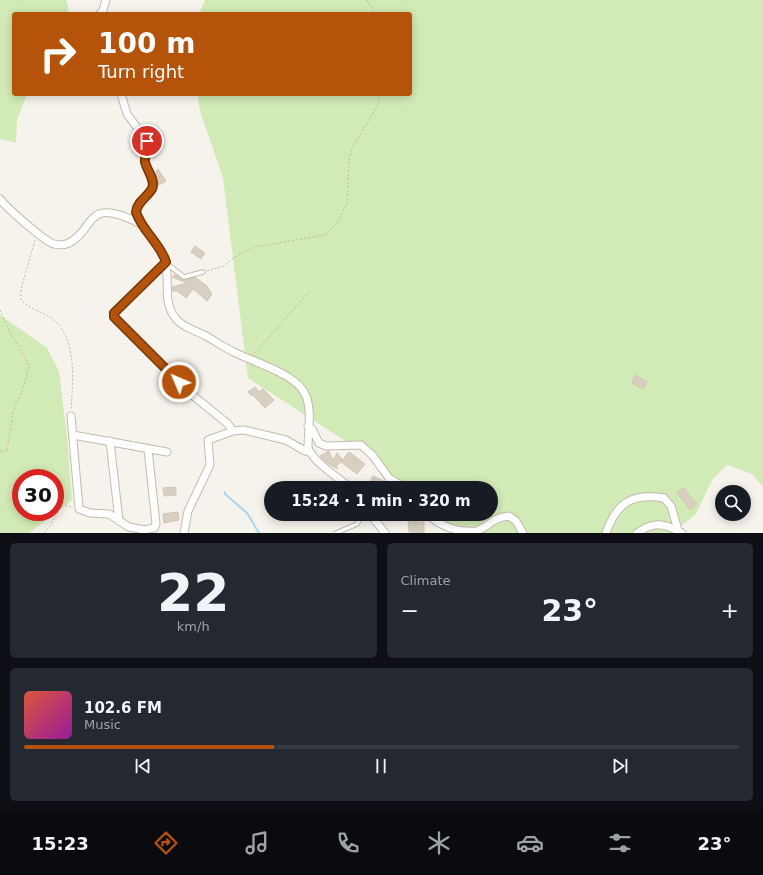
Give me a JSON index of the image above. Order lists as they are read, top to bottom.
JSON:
{
  "page": {
    "turn": ["100 m", "Turn right"],
    "limit": "30",
    "trip": "15:24 · 1 min · 320 m",
    "tile": [
      ["22", "km/h"],
      "Climate"
    ],
    "heat": ["−", "23°", "+"],
    "song": ["102.6 FM", "Music"],
    "tabs": ["15:23", "23°"]
  }
}
